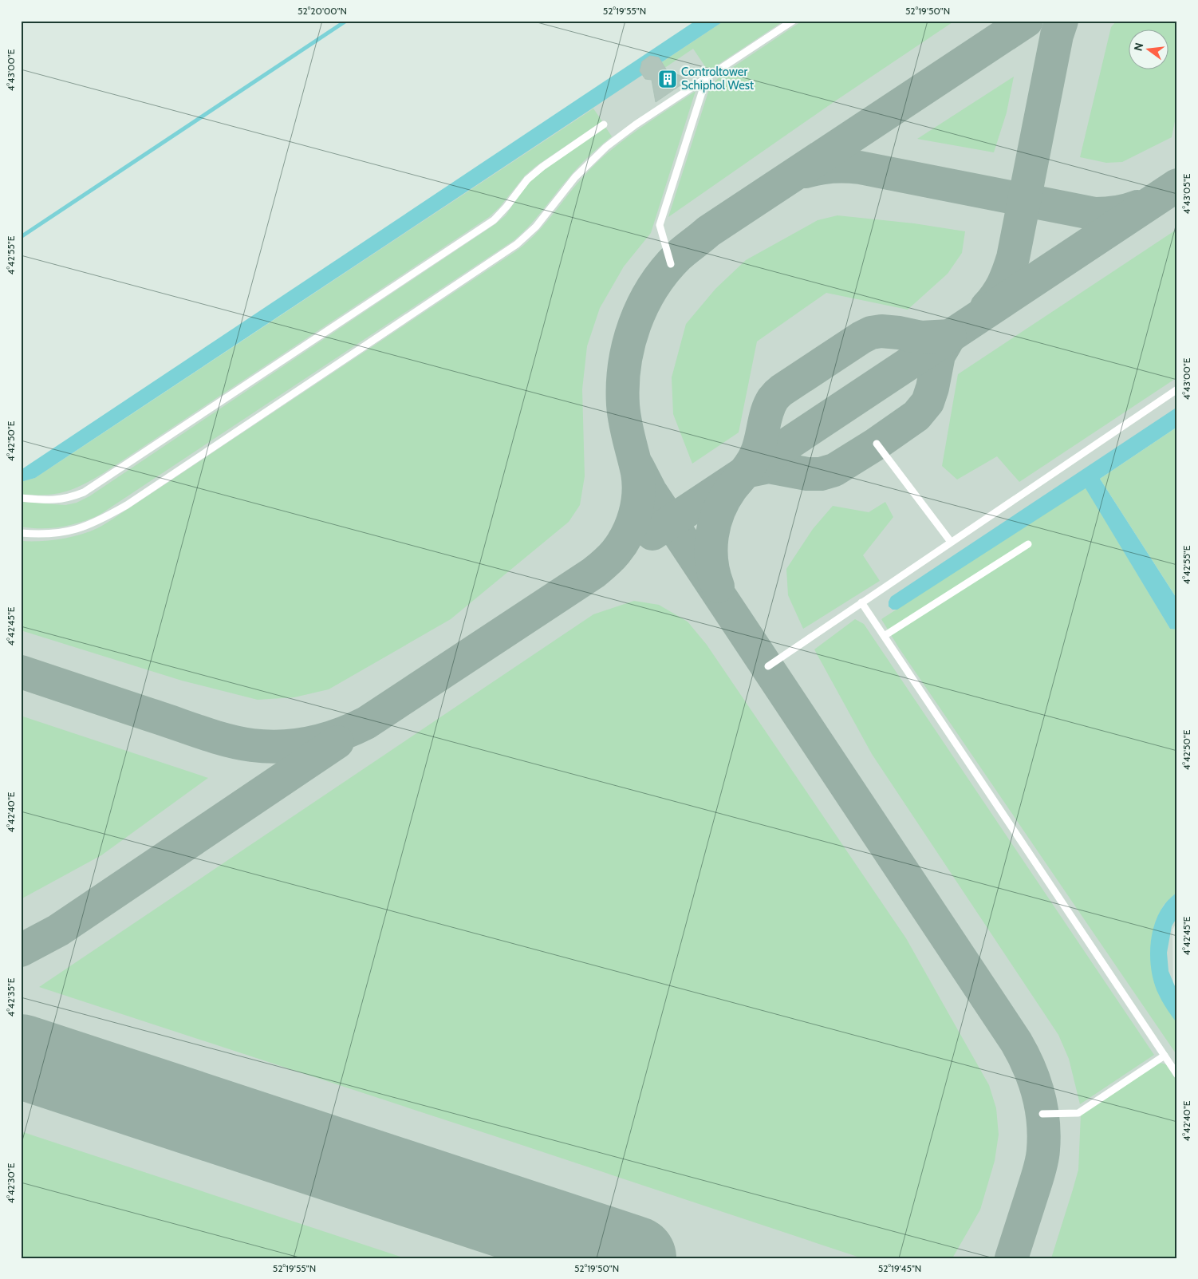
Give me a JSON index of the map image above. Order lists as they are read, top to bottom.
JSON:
{
  "places": {
    "building": ["Controltower Schiphol West"]
  },
  "north": "left",
  "coordinates": [
    "52°20'00\"N",
    "52°19'55\"N",
    "52°19'50\"N",
    "4°43'00\"E",
    "4°43'05\"E",
    "4°42'55\"E",
    "4°42'50\"E",
    "4°42'45\"E",
    "4°42'40\"E",
    "4°42'35\"E",
    "4°42'30\"E",
    "52°19'45\"N"
  ]
}
